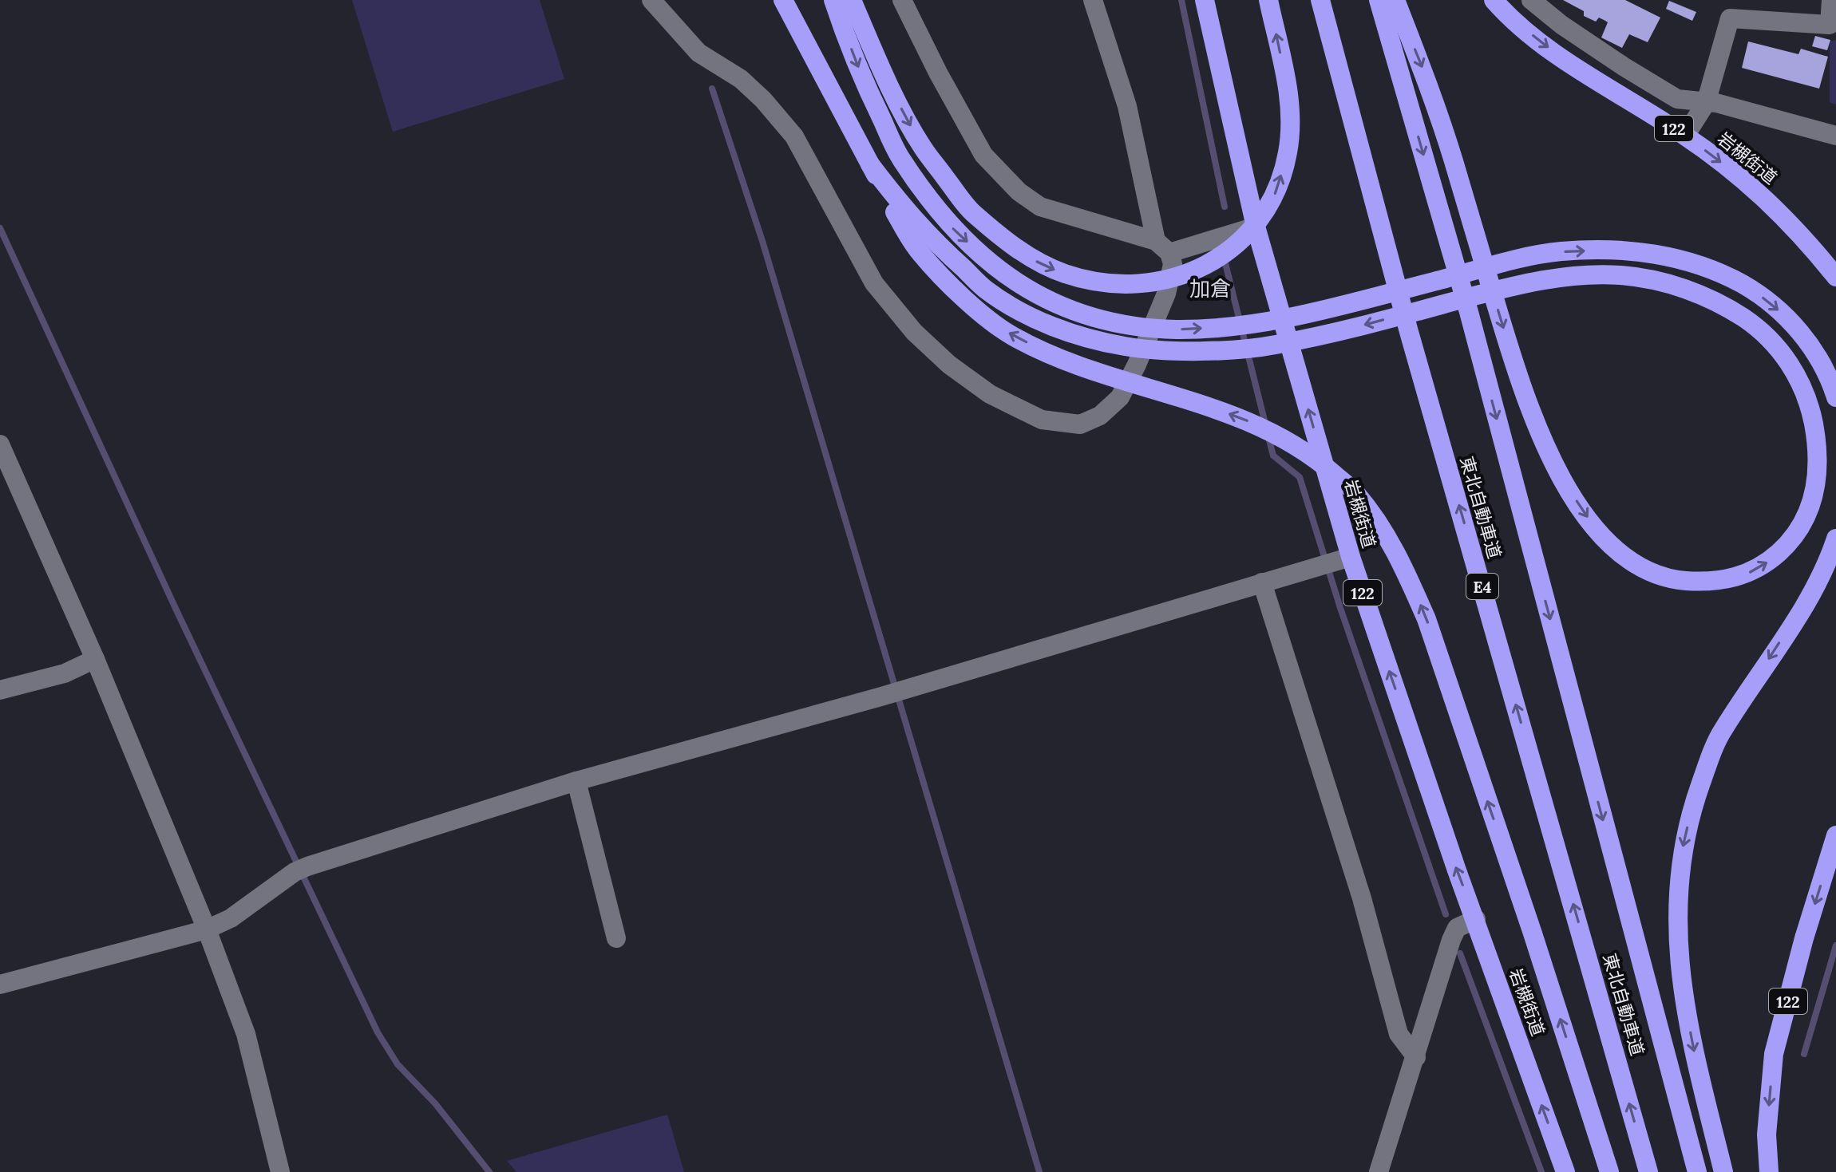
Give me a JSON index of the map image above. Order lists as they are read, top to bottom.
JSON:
{
  "streets": {
    "highway": [
      "122",
      "岩槻街道",
      "東北自動車道",
      "E4"
    ]
  },
  "districts": ["加倉"]
}
